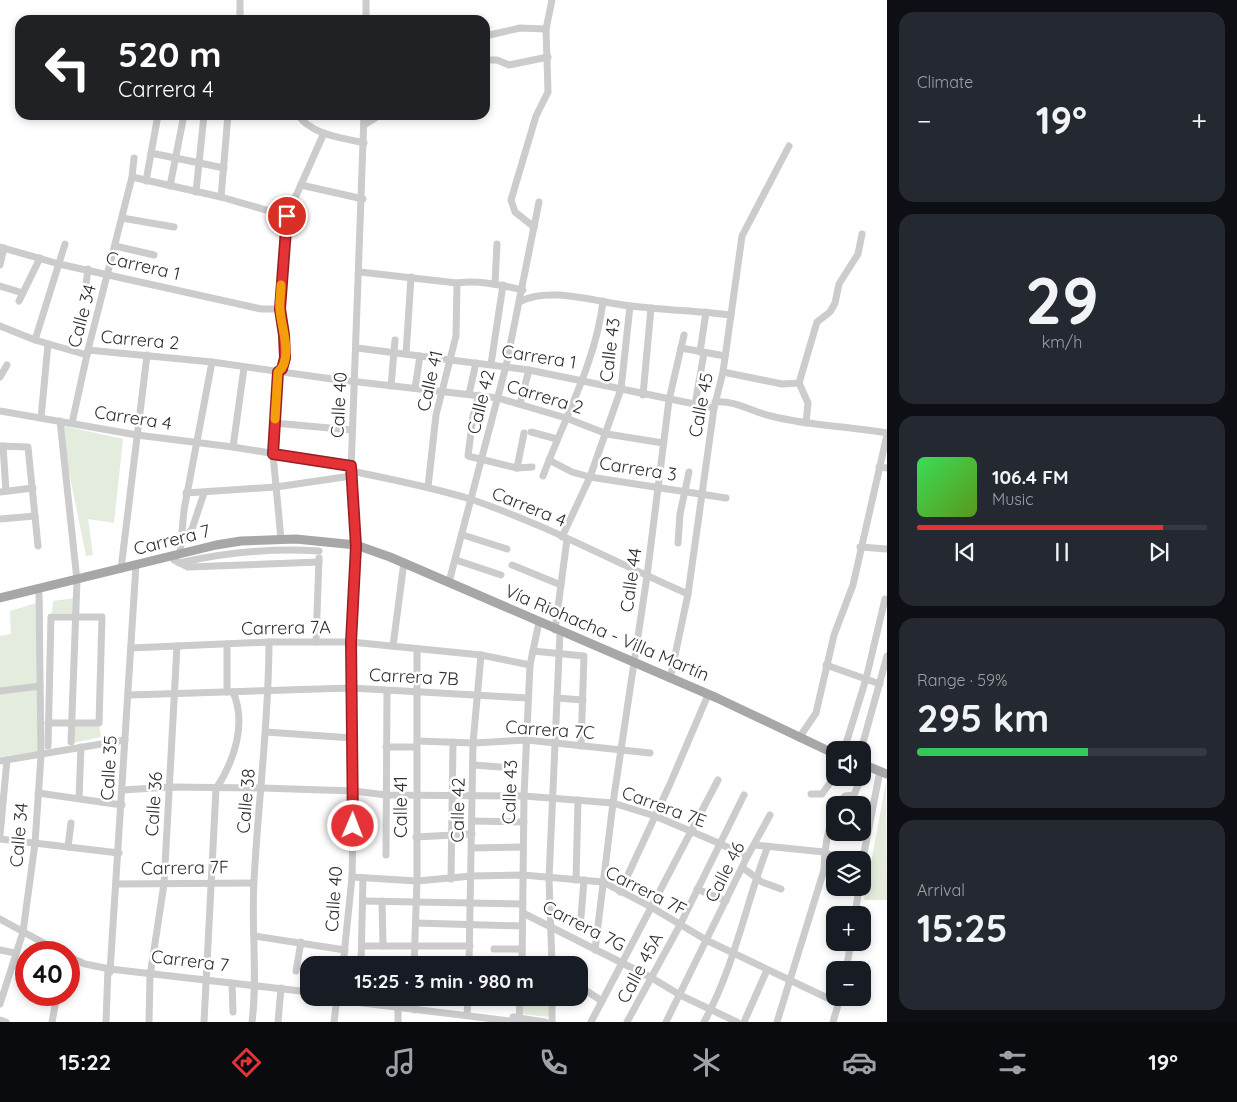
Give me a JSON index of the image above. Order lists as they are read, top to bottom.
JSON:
{
  "streets": {
    "main road": ["Carrera 7", "Vía Riohacha - Villa Martín"],
    "street": [
      "Carrera 1",
      "Calle 34",
      "Carrera 2",
      "Calle 43",
      "Calle 41",
      "Calle 42",
      "Calle 40",
      "Calle 45",
      "Carrera 4",
      "Carrera 3",
      "Calle 44",
      "Carrera 7A",
      "Carrera 7B",
      "Carrera 7C",
      "Calle 35",
      "Calle 38",
      "Calle 36",
      "Carrera 7E",
      "Carrera 7F",
      "Calle 46",
      "Carrera 7G",
      "Calle 45A"
    ]
  },
  "crossings": [
    ["Carrera 1", "Calle 34"],
    ["Carrera 1", "Calle 43"],
    ["Carrera 1", "Calle 41"],
    ["Carrera 1", "Calle 42"],
    ["Carrera 1", "Calle 40"],
    ["Carrera 1", "Calle 45"],
    ["Carrera 1", "Calle 44"],
    ["Calle 34", "Carrera 2"],
    ["Calle 34", "Carrera 4"],
    ["Calle 34", "Carrera 7F"],
    ["Carrera 2", "Calle 43"],
    ["Carrera 2", "Calle 41"],
    ["Carrera 2", "Calle 42"],
    ["Carrera 2", "Calle 40"],
    ["Carrera 2", "Calle 44"],
    ["Calle 43", "Carrera 4"],
    ["Calle 43", "Carrera 3"],
    ["Calle 43", "Carrera 7A"],
    ["Calle 43", "Vía Riohacha - Villa Martín"],
    ["Calle 43", "Carrera 7B"],
    ["Calle 43", "Carrera 7C"],
    ["Calle 43", "Carrera 7E"],
    ["Calle 43", "Carrera 7F"],
    ["Calle 43", "Carrera 7G"],
    ["Calle 41", "Carrera 4"],
    ["Calle 41", "Carrera 7A"],
    ["Calle 41", "Carrera 7B"],
    ["Calle 41", "Carrera 7C"],
    ["Calle 41", "Carrera 7E"],
    ["Calle 41", "Carrera 7F"],
    ["Calle 42", "Carrera 4"],
    ["Calle 42", "Carrera 7A"],
    ["Calle 42", "Vía Riohacha - Villa Martín"],
    ["Calle 42", "Carrera 7B"],
    ["Calle 42", "Carrera 7C"],
    ["Calle 42", "Carrera 7E"],
    ["Calle 42", "Carrera 7F"],
    ["Calle 40", "Carrera 4"],
    ["Calle 40", "Carrera 7"],
    ["Calle 40", "Carrera 7A"],
    ["Calle 40", "Vía Riohacha - Villa Martín"],
    ["Calle 40", "Carrera 7B"],
    ["Calle 40", "Carrera 7E"],
    ["Calle 40", "Carrera 7F"],
    ["Calle 45", "Carrera 4"],
    ["Calle 45", "Carrera 3"],
    ["Calle 45", "Vía Riohacha - Villa Martín"],
    ["Carrera 4", "Calle 44"],
    ["Carrera 3", "Calle 44"],
    ["Carrera 7", "Vía Riohacha - Villa Martín"],
    ["Carrera 7", "Calle 35"],
    ["Carrera 7", "Calle 38"],
    ["Carrera 7", "Calle 36"],
    ["Calle 44", "Vía Riohacha - Villa Martín"],
    ["Calle 44", "Carrera 7C"],
    ["Calle 44", "Carrera 7E"],
    ["Calle 44", "Carrera 7F"],
    ["Calle 44", "Carrera 7G"],
    ["Carrera 7A", "Calle 35"],
    ["Carrera 7A", "Calle 38"],
    ["Carrera 7A", "Calle 36"],
    ["Carrera 7B", "Calle 35"],
    ["Carrera 7B", "Calle 38"],
    ["Carrera 7B", "Calle 36"],
    ["Calle 35", "Carrera 7E"],
    ["Calle 35", "Carrera 7F"],
    ["Calle 38", "Carrera 7E"],
    ["Calle 38", "Carrera 7F"],
    ["Calle 36", "Carrera 7E"],
    ["Calle 36", "Carrera 7F"],
    ["Carrera 7E", "Calle 46"],
    ["Carrera 7E", "Calle 45A"],
    ["Carrera 7F", "Calle 46"],
    ["Carrera 7F", "Calle 45A"],
    ["Calle 46", "Carrera 7G"],
    ["Carrera 7G", "Calle 45A"]
  ],
  "page": {
    "tile": [
      "Climate",
      ["29", "km/h"],
      ["Range · 59%", "295 km"],
      ["Arrival", "15:25"]
    ],
    "turn": ["520 m", "Carrera 4"],
    "heat": ["−", "19°", "+"],
    "song": ["106.4 FM", "Music"],
    "map_buttons": ["+", "−"],
    "limit": "40",
    "trip": "15:25 · 3 min · 980 m",
    "tabs": ["15:22", "19°"]
  }
}
